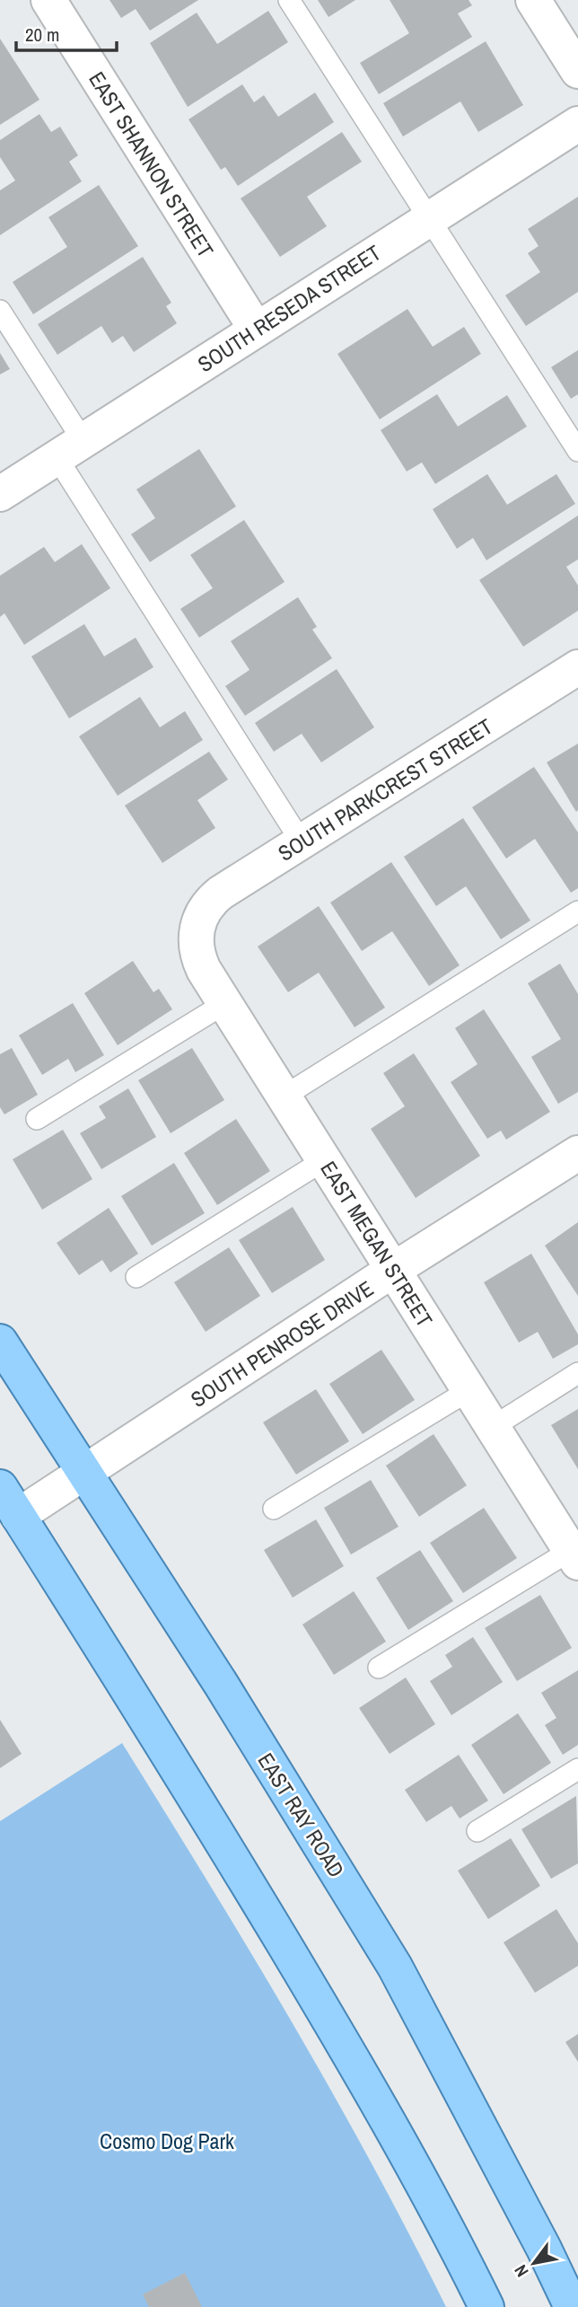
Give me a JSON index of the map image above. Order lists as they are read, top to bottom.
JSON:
{
  "streets": {
    "main road": ["EAST RAY ROAD"],
    "street": [
      "EAST SHANNON STREET",
      "SOUTH RESEDA STREET",
      "SOUTH PARKCREST STREET",
      "EAST MEGAN STREET",
      "SOUTH PENROSE DRIVE"
    ]
  },
  "crossings": [
    ["EAST SHANNON STREET", "SOUTH RESEDA STREET"],
    ["SOUTH PARKCREST STREET", "EAST MEGAN STREET"],
    ["EAST MEGAN STREET", "SOUTH PENROSE DRIVE"],
    ["SOUTH PENROSE DRIVE", "EAST RAY ROAD"]
  ],
  "parks": ["Cosmo Dog Park"],
  "scale_bar": "20 m",
  "north": "bottom left"
}
